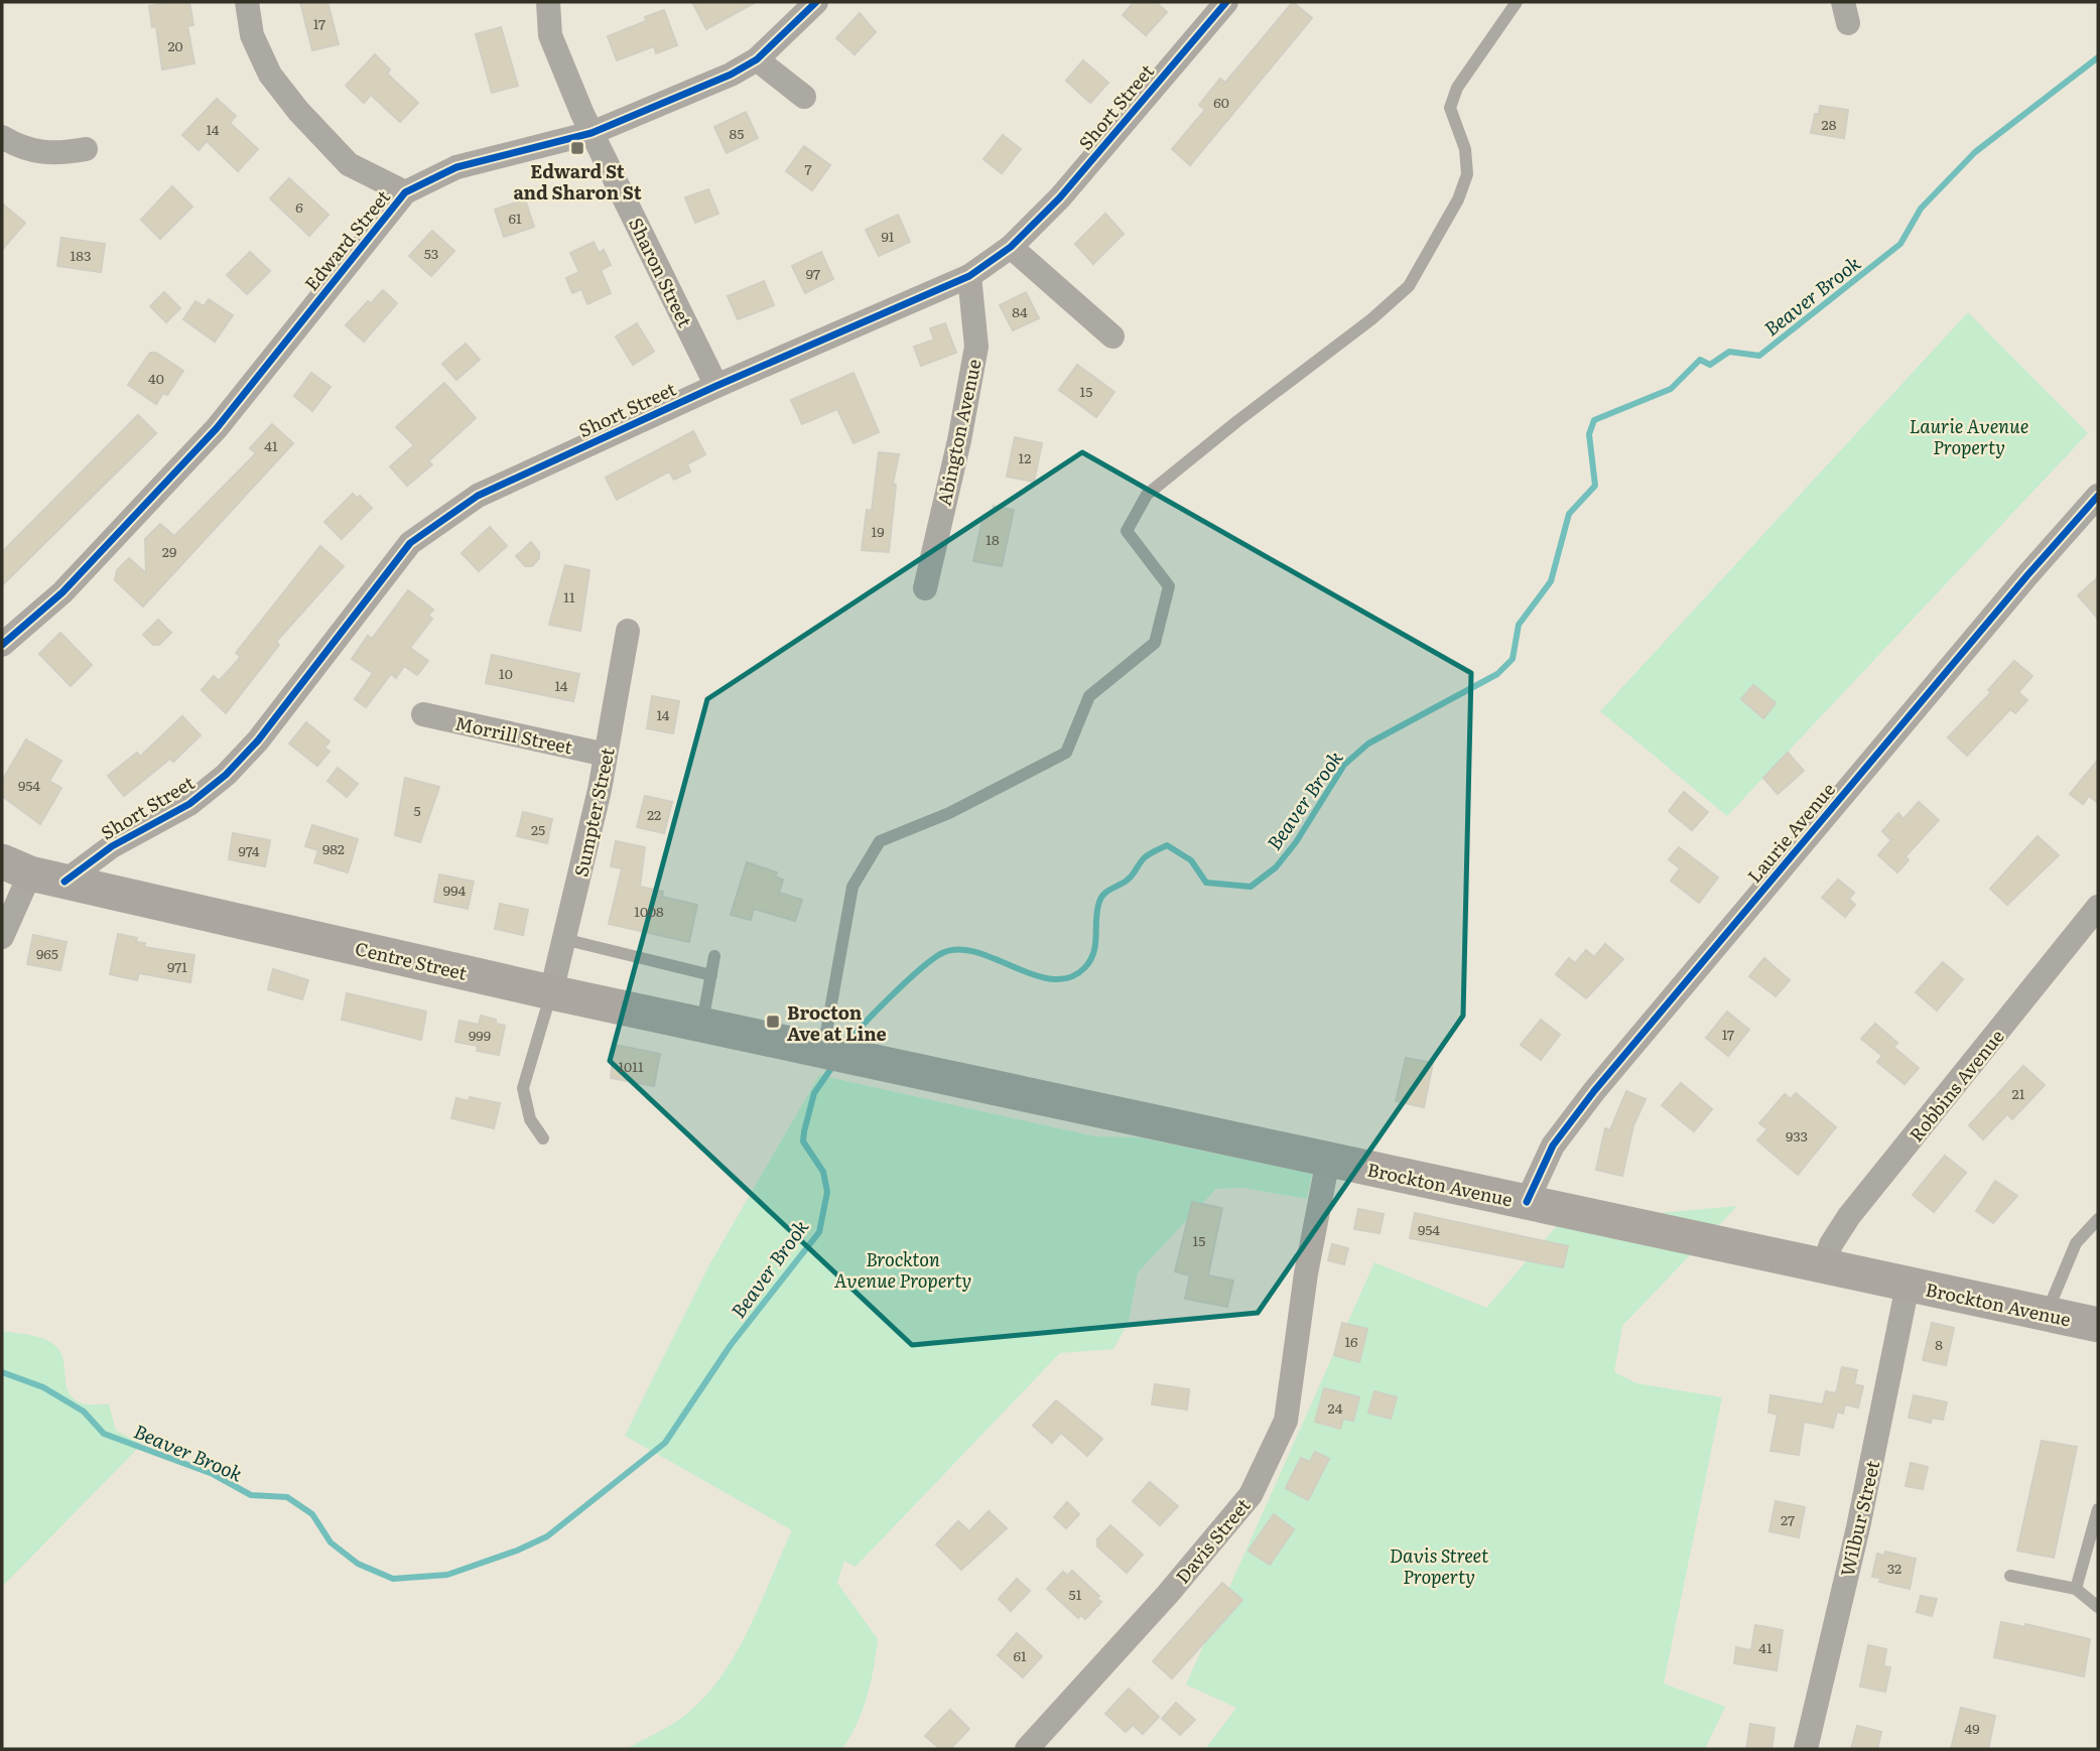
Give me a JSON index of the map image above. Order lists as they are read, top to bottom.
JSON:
{
  "streets": {
    "main road": ["Centre Street", "Brockton Avenue"],
    "street": [
      "Short Street",
      "Edward Street",
      "Sharon Street",
      "Abington Avenue",
      "Morrill Street",
      "Sumpter Street",
      "Laurie Avenue",
      "Robbins Avenue",
      "Wilbur Street",
      "Davis Street"
    ]
  },
  "crossings": [
    ["Short Street", "Sharon Street"],
    ["Short Street", "Abington Avenue"],
    ["Short Street", "Centre Street"],
    ["Edward Street", "Sharon Street"],
    ["Morrill Street", "Sumpter Street"],
    ["Sumpter Street", "Centre Street"],
    ["Laurie Avenue", "Brockton Avenue"],
    ["Centre Street", "Brockton Avenue"],
    ["Robbins Avenue", "Brockton Avenue"],
    ["Brockton Avenue", "Wilbur Street"],
    ["Brockton Avenue", "Davis Street"]
  ],
  "water": ["Beaver Brook"],
  "parks": ["Laurie Avenue Property", "Brockton Avenue Property", "Davis Street Property"],
  "places": {
    "transit": ["Edward St and Sharon St", "Brocton Ave at Line"]
  },
  "house_numbers": [
    "17",
    "20",
    "60",
    "28",
    "14",
    "85",
    "7",
    "6",
    "61",
    "91",
    "53",
    "183",
    "97",
    "84",
    "40",
    "15",
    "41",
    "12",
    "19",
    "18",
    "29",
    "11",
    "10",
    "14",
    "14",
    "954",
    "5",
    "22",
    "25",
    "982",
    "974",
    "994",
    "1008",
    "965",
    "971",
    "17",
    "999",
    "1011",
    "21",
    "933",
    "954",
    "15",
    "16",
    "8",
    "24",
    "27",
    "32",
    "51",
    "41",
    "61",
    "49"
  ]
}
